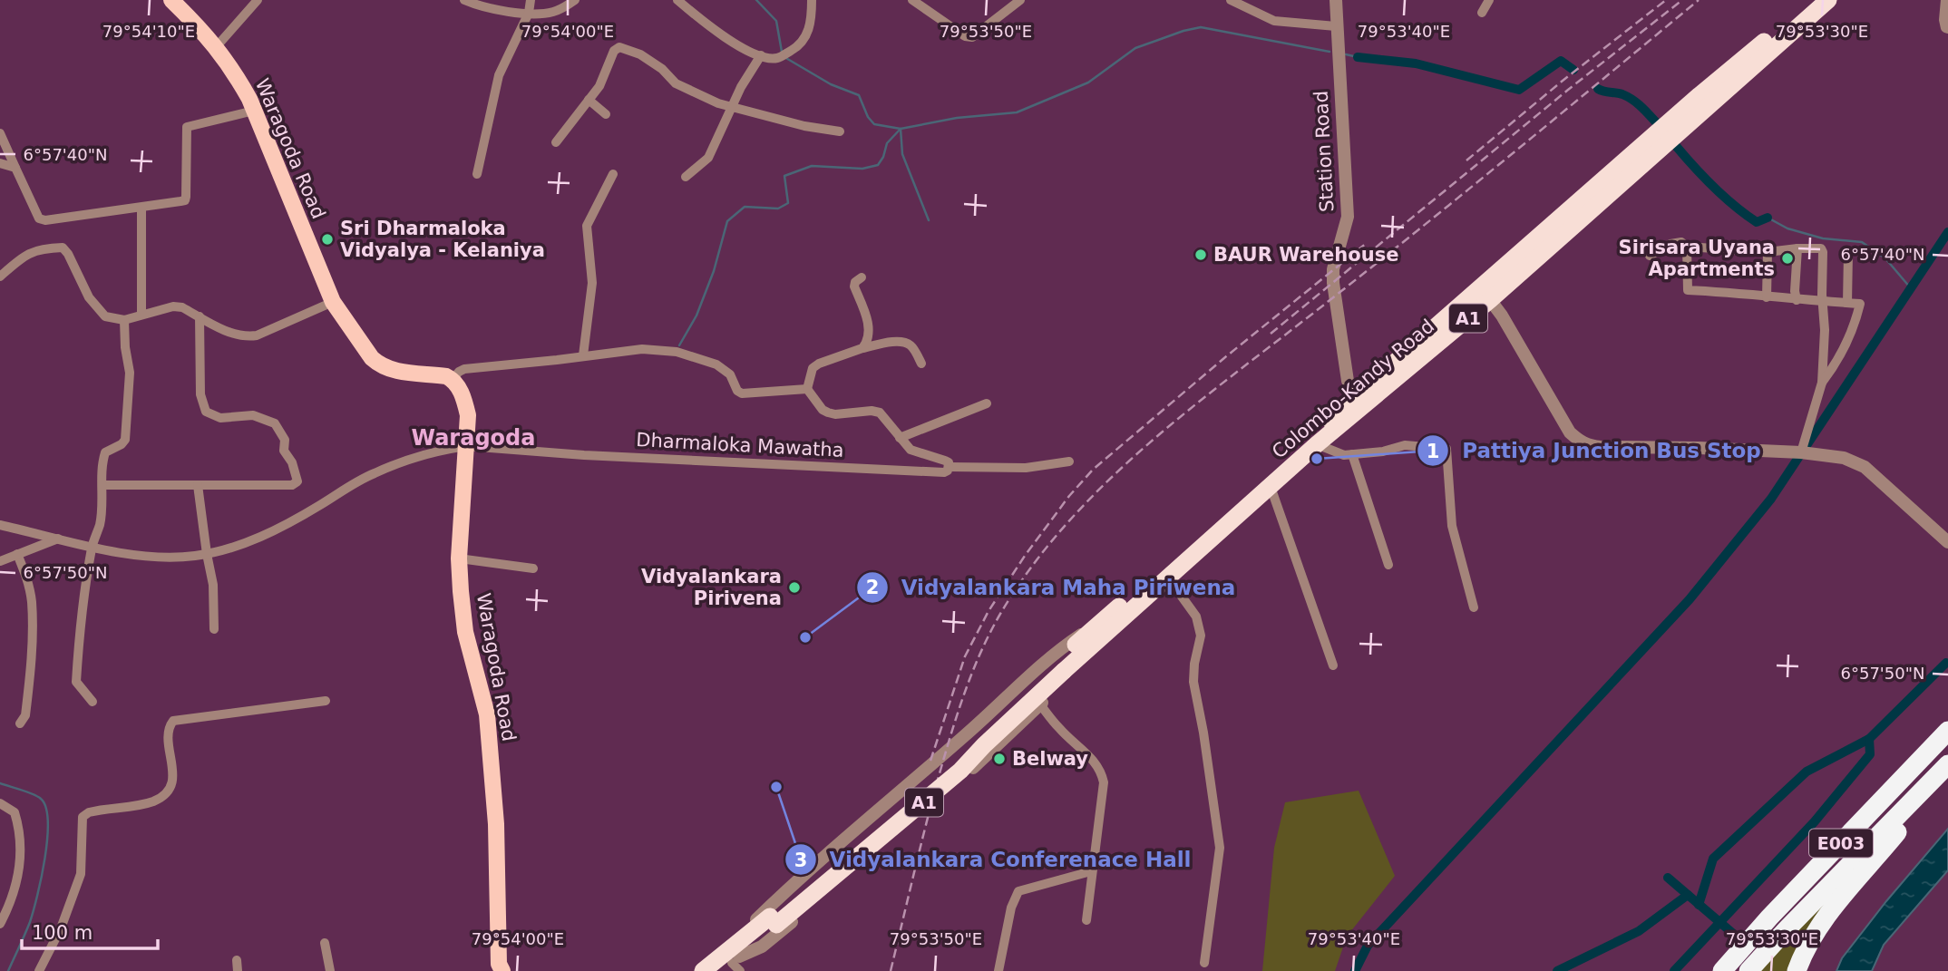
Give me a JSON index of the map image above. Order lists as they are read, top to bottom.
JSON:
{
  "streets": {
    "highway": ["A1", "Colombo-Kandy Road", "E003"],
    "main road": ["Waragoda Road"],
    "street": ["Station Road", "Dharmaloka Mawatha"]
  },
  "crossings": [
    ["Waragoda Road", "Dharmaloka Mawatha"],
    ["Station Road", "Colombo-Kandy Road"],
    ["A1", "Colombo-Kandy Road"]
  ],
  "districts": ["Waragoda"],
  "places": [
    "Sri Dharmaloka Vidyalya - Kelaniya",
    "BAUR Warehouse",
    "Sirisara Uyana Apartments",
    "Pattiya Junction Bus Stop",
    "Vidyalankara Pirivena",
    "Vidyalankara Maha Piriwena",
    "Belway",
    "Vidyalankara Conferenace Hall"
  ],
  "scale_bar": "100 m",
  "coordinates": [
    "79°54'10\"E",
    "79°54'00\"E",
    "79°53'50\"E",
    "79°53'40\"E",
    "79°53'30\"E",
    "6°57'40\"N",
    "6°57'50\"N"
  ]
}
